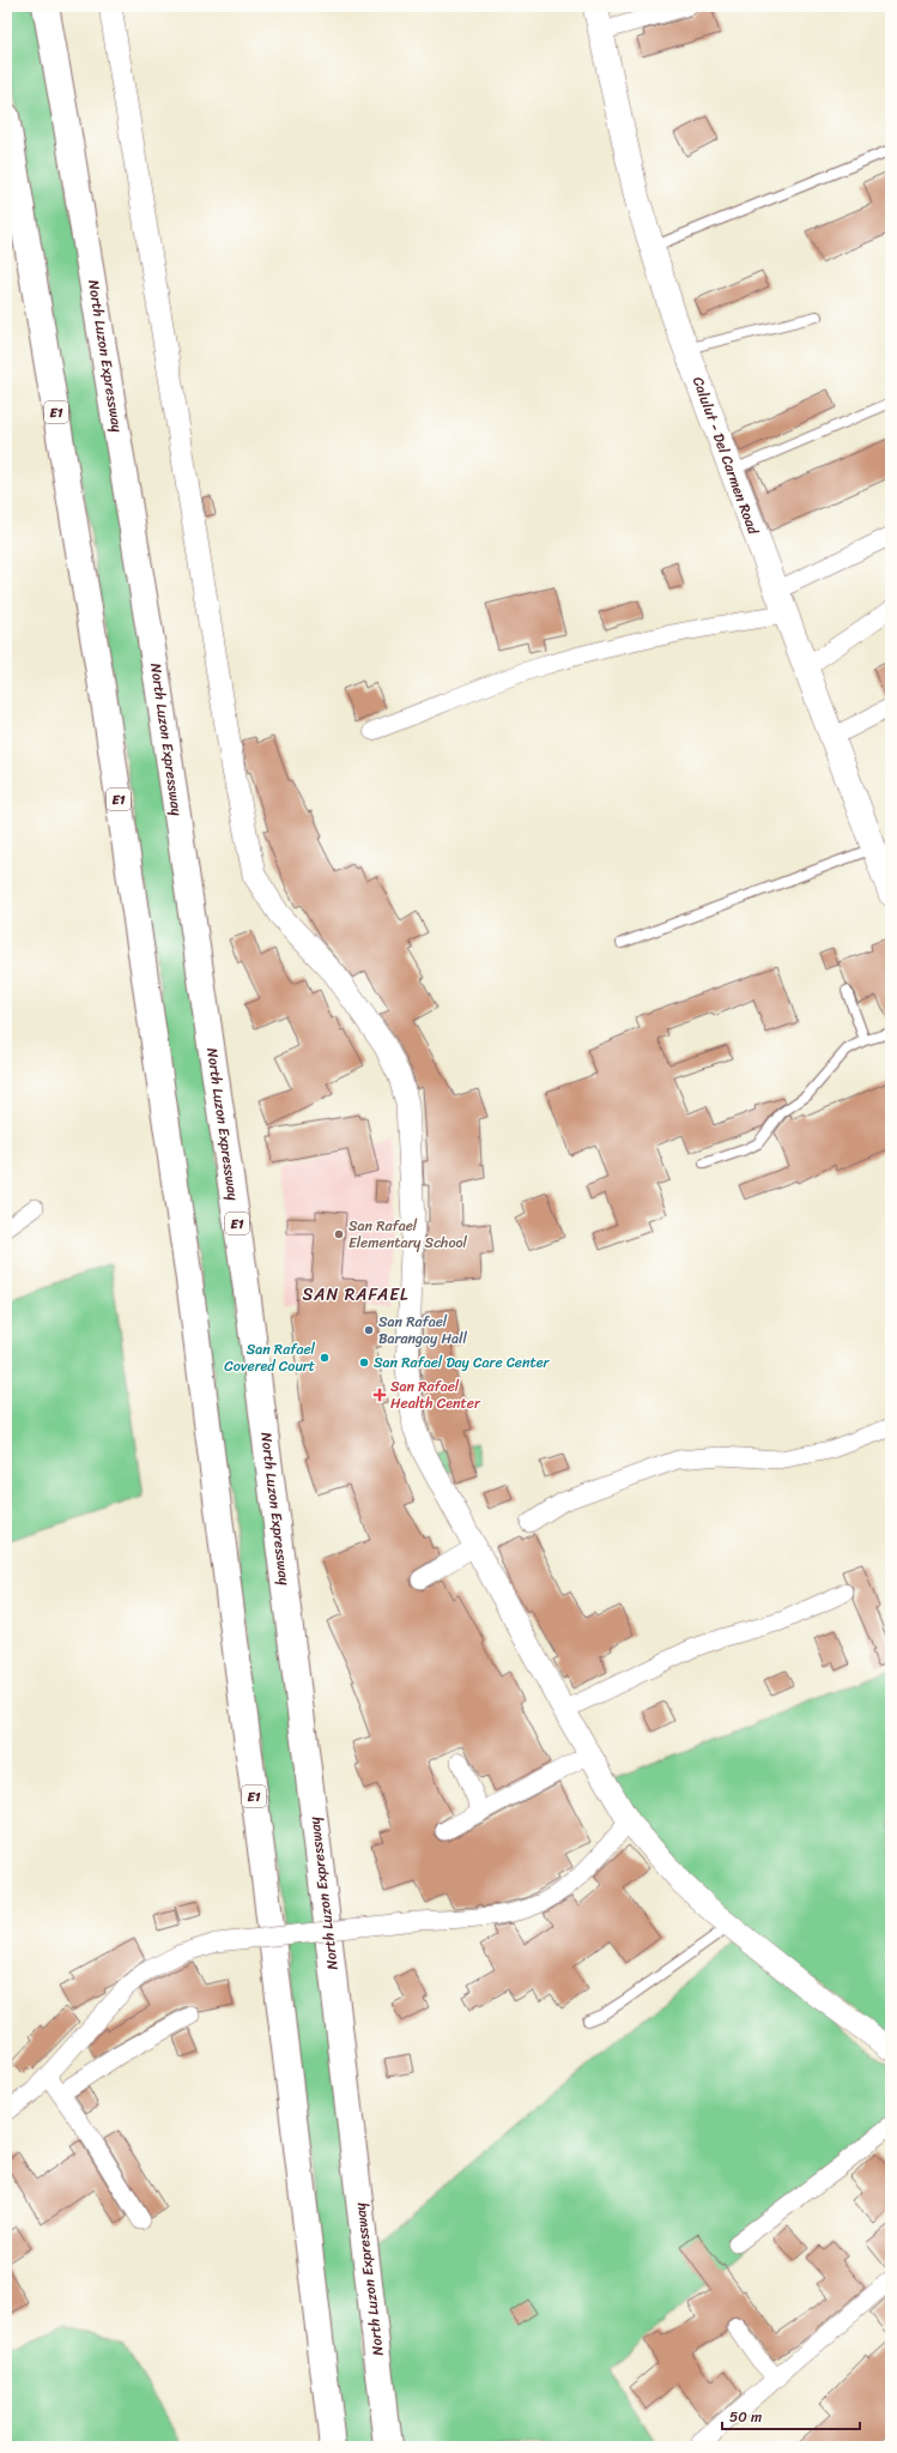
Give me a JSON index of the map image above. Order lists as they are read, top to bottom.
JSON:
{
  "streets": {
    "highway": ["North Luzon Expressway", "E1"],
    "main road": ["Calulut - Del Carmen Road"]
  },
  "districts": ["SAN RAFAEL"],
  "places": {
    "other": [
      "San Rafael Elementary School",
      "San Rafael Barangay Hall",
      "San Rafael Covered Court",
      "San Rafael Day Care Center"
    ],
    "health": ["San Rafael Health Center"]
  },
  "scale_bar": "50 m"
}
